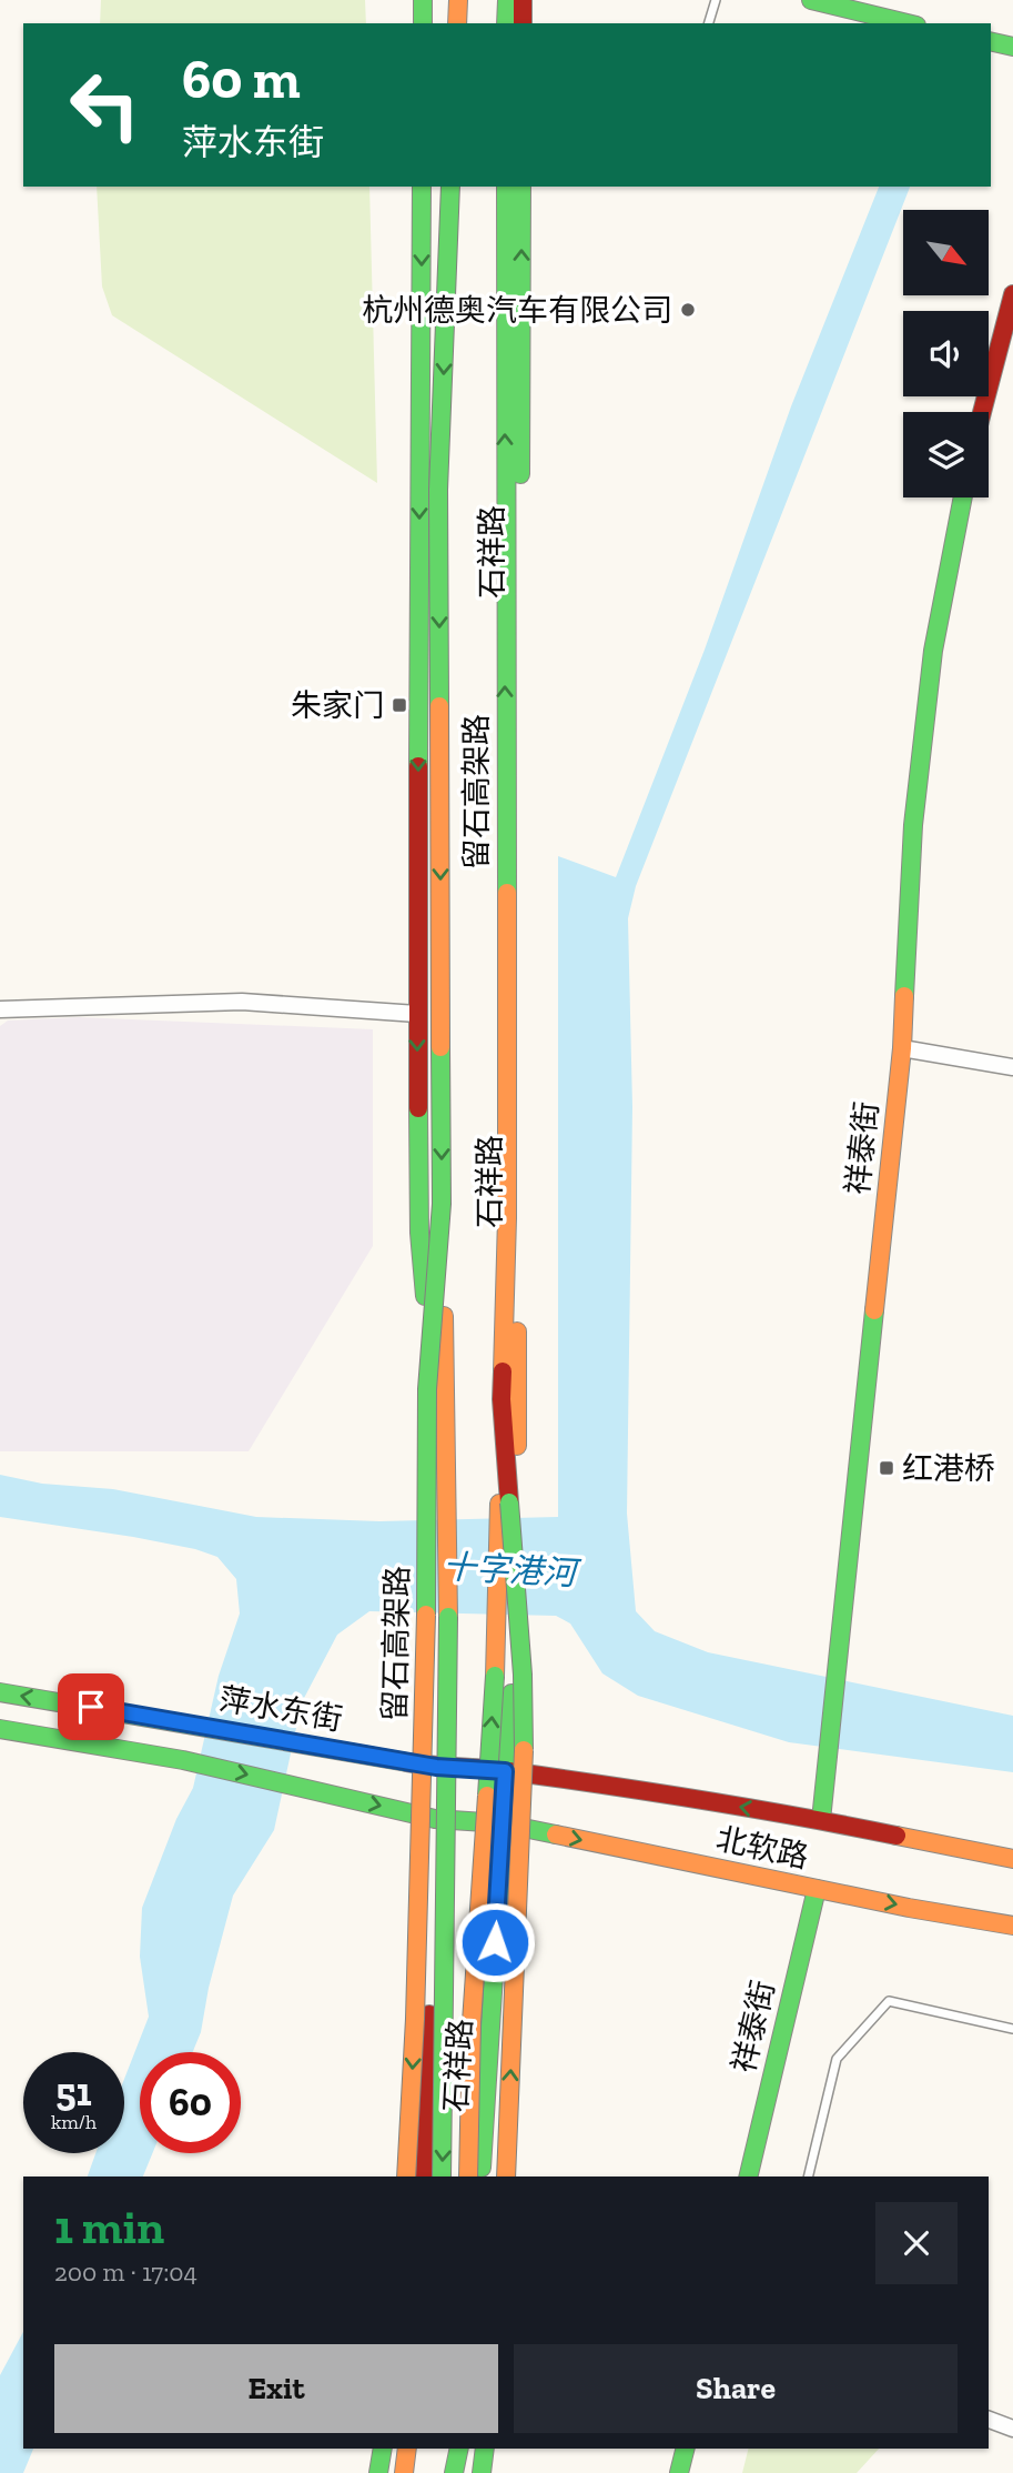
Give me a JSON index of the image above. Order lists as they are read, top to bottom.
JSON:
{
  "streets": {
    "main road": [
      "石祥路",
      "留石高架路",
      "祥泰街",
      "萍水东街",
      "北软路"
    ]
  },
  "crossings": [
    ["石祥路", "萍水东街"],
    ["石祥路", "北软路"],
    ["祥泰街", "北软路"],
    ["萍水东街", "北软路"]
  ],
  "water": ["十字港河"],
  "places": {
    "other": ["杭州德奥汽车有限公司"],
    "transit": ["朱家门", "红港桥"]
  },
  "north": "bottom right",
  "page": {
    "turn": ["60 m", "萍水东街"],
    "speed": "51 km/h",
    "limit": "60",
    "heading": ["1 min", "200 m · 17:04"],
    "buttons": ["Exit", "Share"]
  }
}
